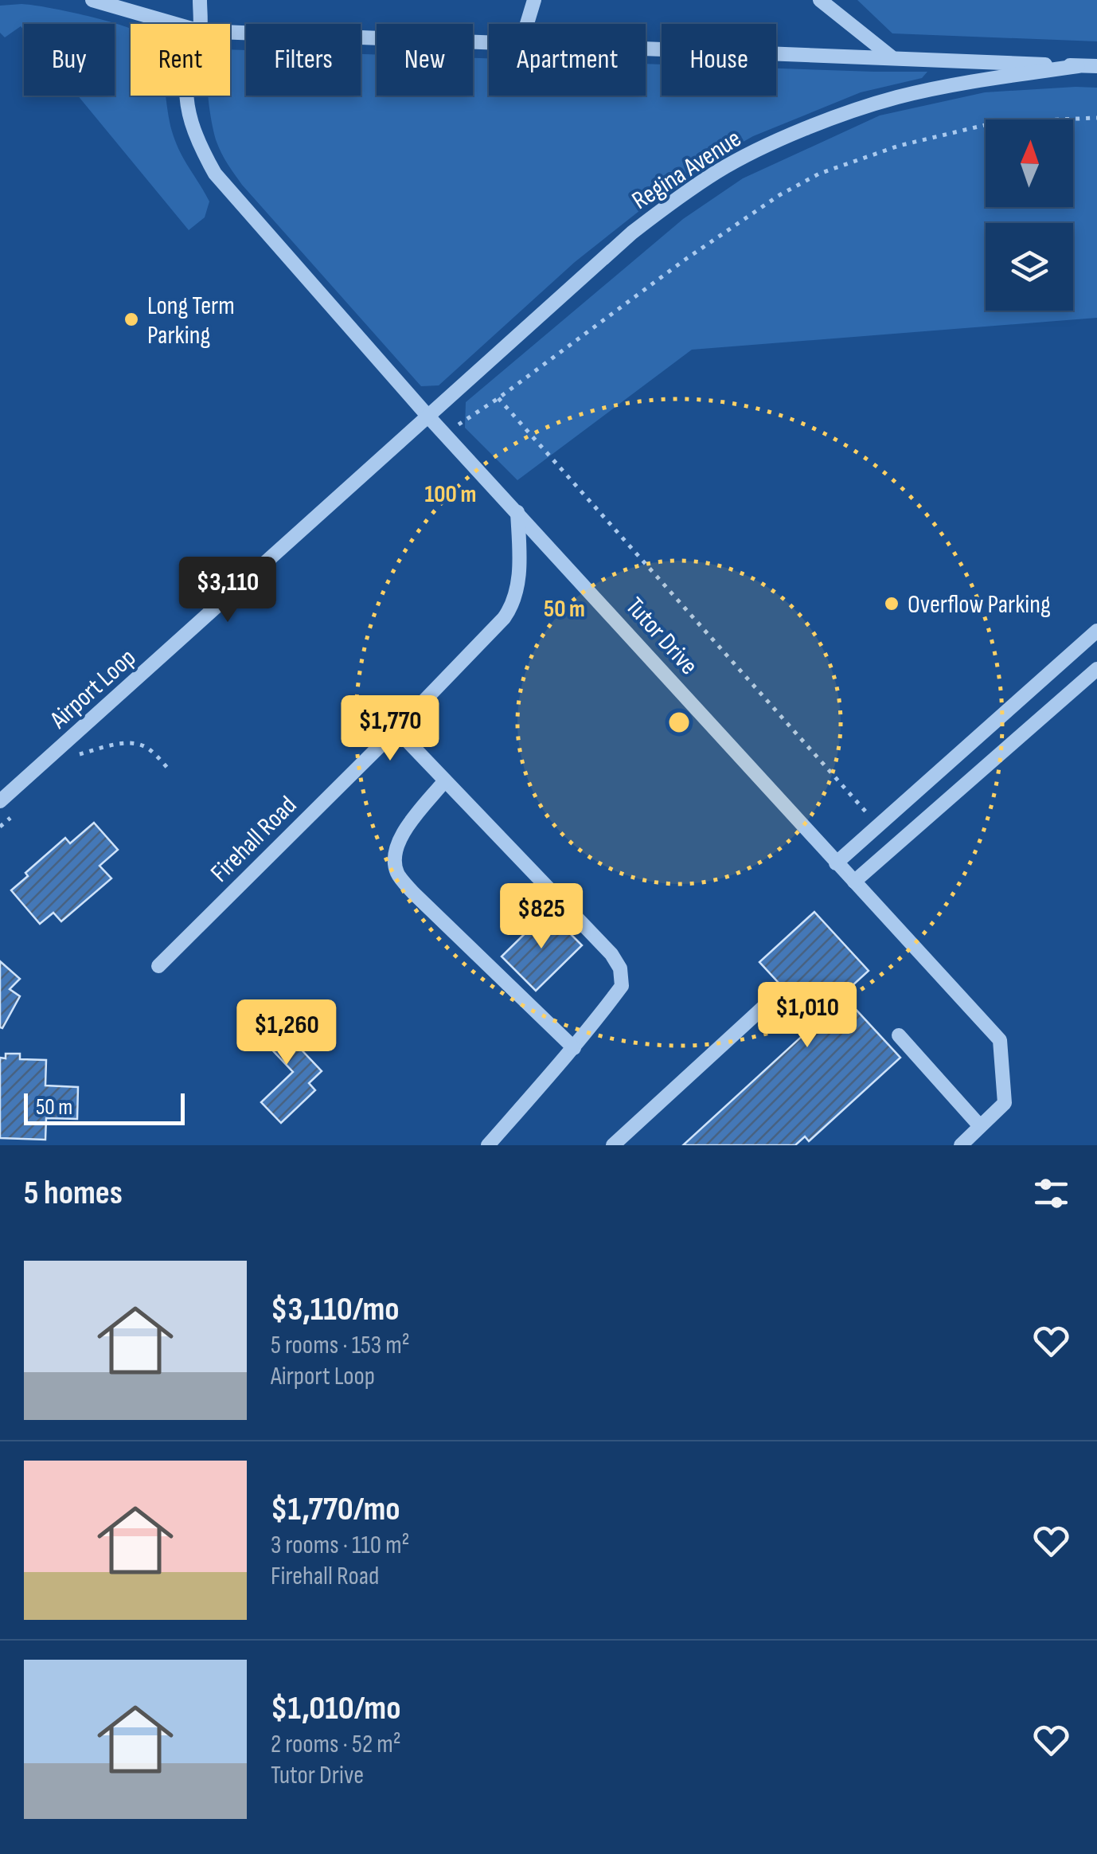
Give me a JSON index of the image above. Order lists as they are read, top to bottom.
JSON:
{
  "streets": {
    "street": [
      "Regina Avenue",
      "Tutor Drive",
      "Airport Loop",
      "Firehall Road"
    ]
  },
  "crossings": [
    ["Regina Avenue", "Tutor Drive"],
    ["Regina Avenue", "Airport Loop"],
    ["Tutor Drive", "Airport Loop"],
    ["Tutor Drive", "Firehall Road"]
  ],
  "places": ["Long Term Parking", "Overflow Parking"],
  "scale_bar": "50 m",
  "north": "top",
  "page": {
    "chip": [
      "Buy",
      "Rent",
      "Filters",
      "New",
      "Apartment",
      "House"
    ],
    "price": [
      "$3,110",
      "$1,770",
      "$825",
      "$1,010",
      "$1,260"
    ],
    "scale": "50 m",
    "heading": "5 homes",
    "list": [
      {
        "name": "$3,110/mo",
        "note": "5 rooms · 153 m² · Airport Loop"
      },
      {
        "name": "$1,770/mo",
        "note": "3 rooms · 110 m² · Firehall Road"
      },
      {
        "name": "$1,010/mo",
        "note": "2 rooms · 52 m² · Tutor Drive"
      }
    ]
  },
  "rings": ["100 m", "50 m"]
}
